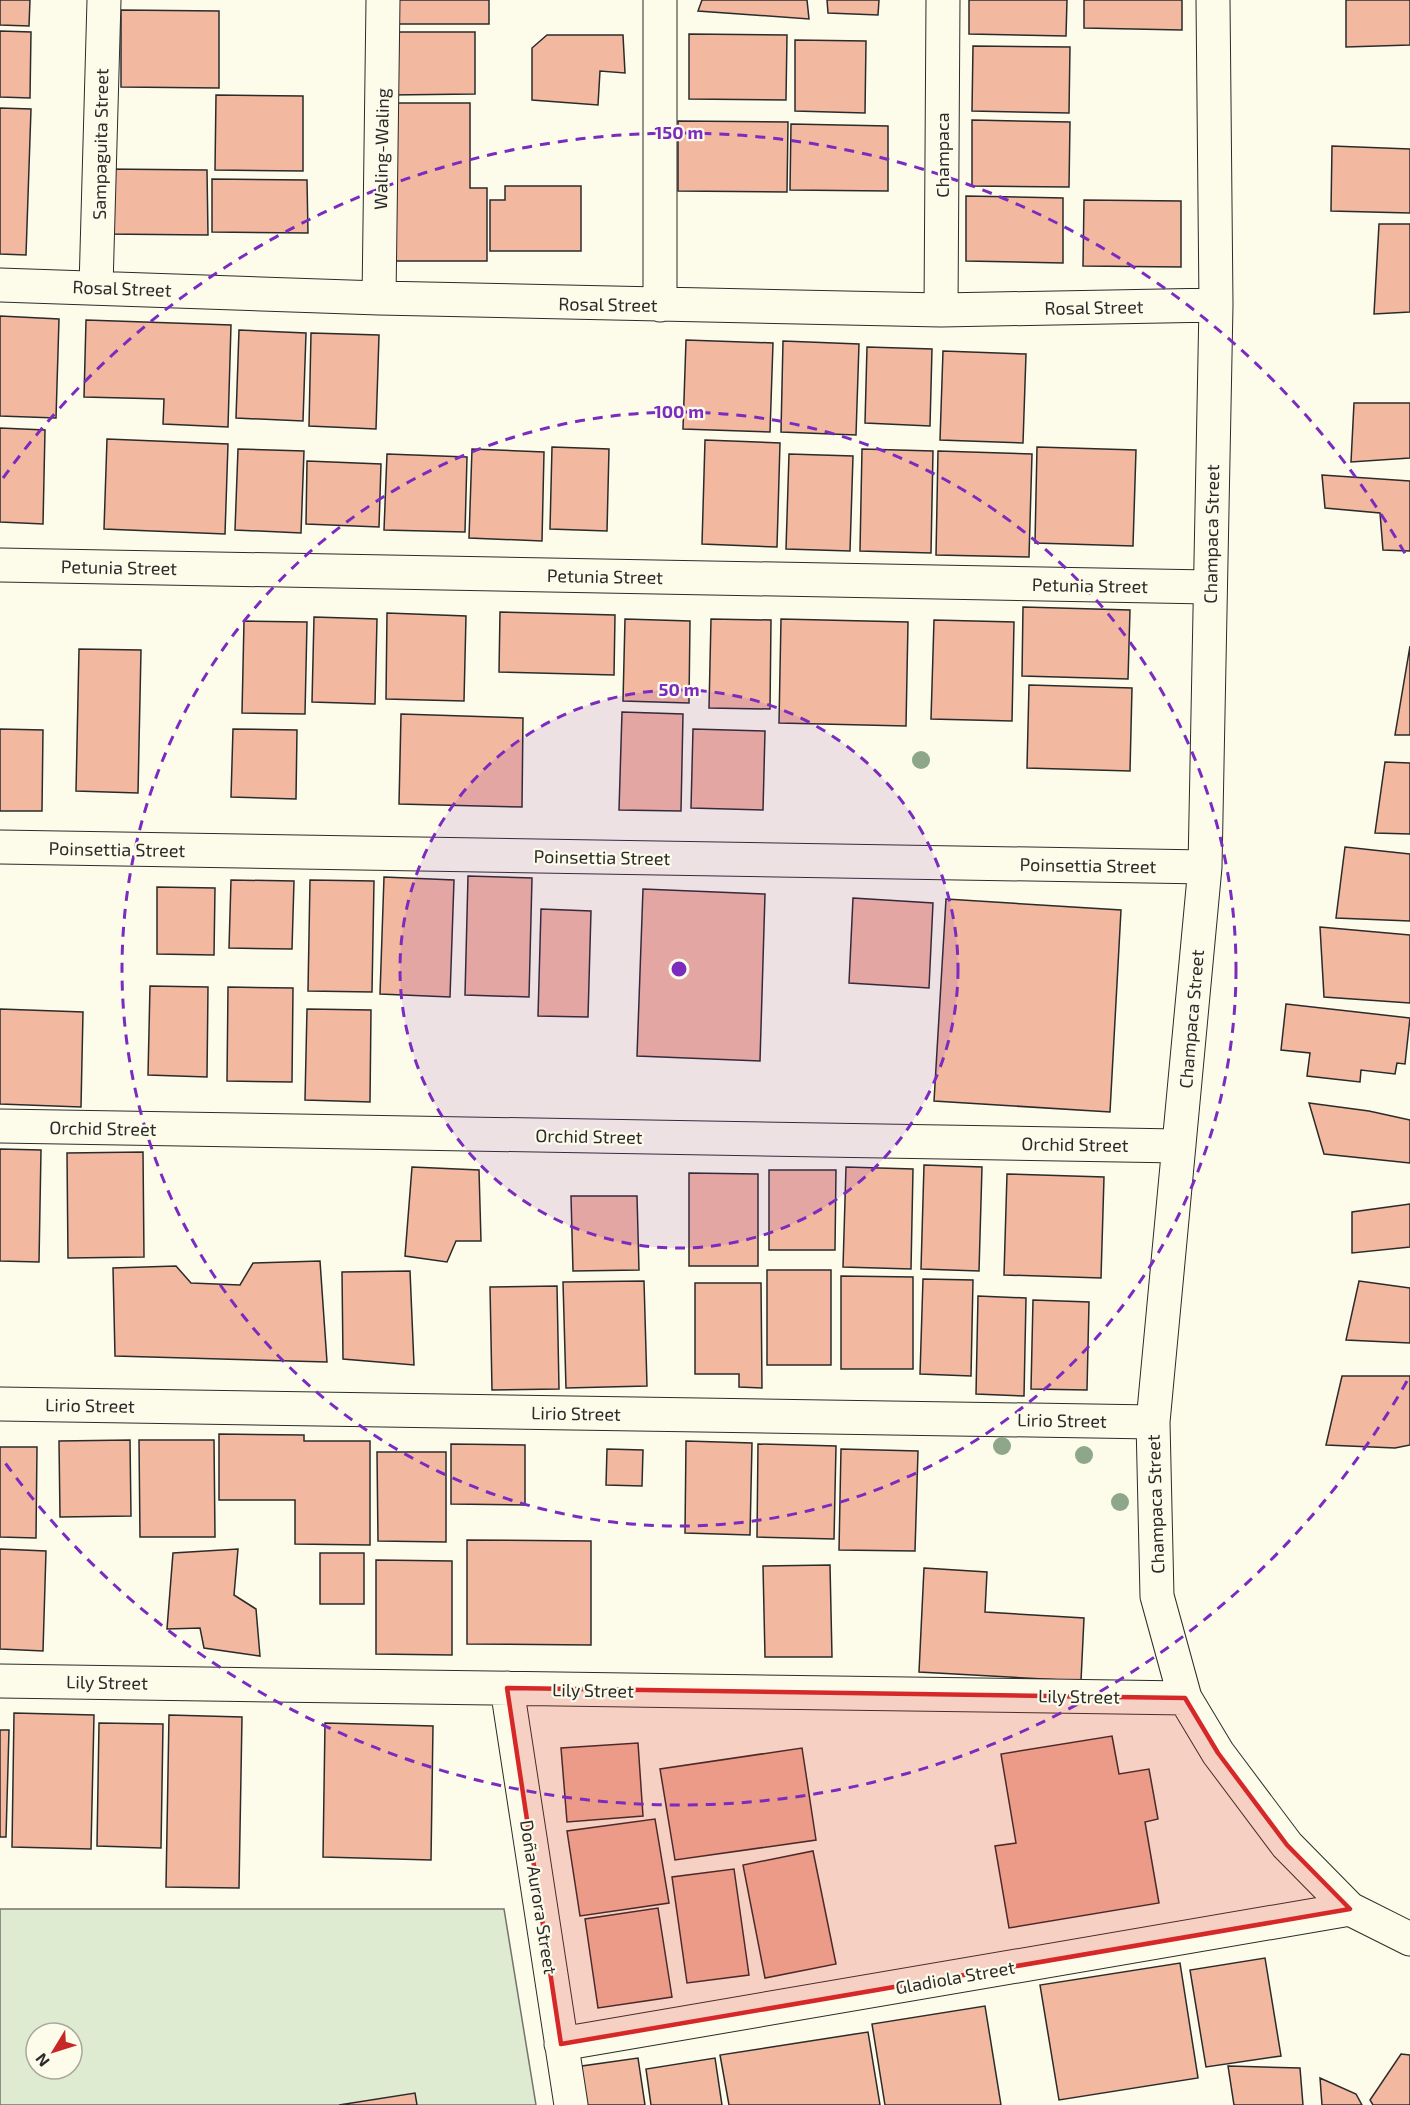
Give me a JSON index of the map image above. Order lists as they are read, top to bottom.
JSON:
{
  "streets": {
    "street": [
      "Sampaguita Street",
      "Waling-Waling",
      "Champaca",
      "Rosal Street",
      "Champaca Street",
      "Petunia Street",
      "Poinsettia Street",
      "Orchid Street",
      "Lirio Street",
      "Lily Street",
      "Doña Aurora Street",
      "Gladiola Street"
    ]
  },
  "crossings": [
    ["Sampaguita Street", "Rosal Street"],
    ["Waling-Waling", "Rosal Street"],
    ["Champaca", "Rosal Street"],
    ["Rosal Street", "Champaca Street"],
    ["Champaca Street", "Petunia Street"],
    ["Champaca Street", "Poinsettia Street"],
    ["Champaca Street", "Orchid Street"],
    ["Champaca Street", "Lirio Street"],
    ["Champaca Street", "Lily Street"],
    ["Champaca Street", "Gladiola Street"],
    ["Lily Street", "Doña Aurora Street"],
    ["Doña Aurora Street", "Gladiola Street"]
  ],
  "north": "bottom left",
  "rings": ["150 m", "100 m", "50 m"]
}
